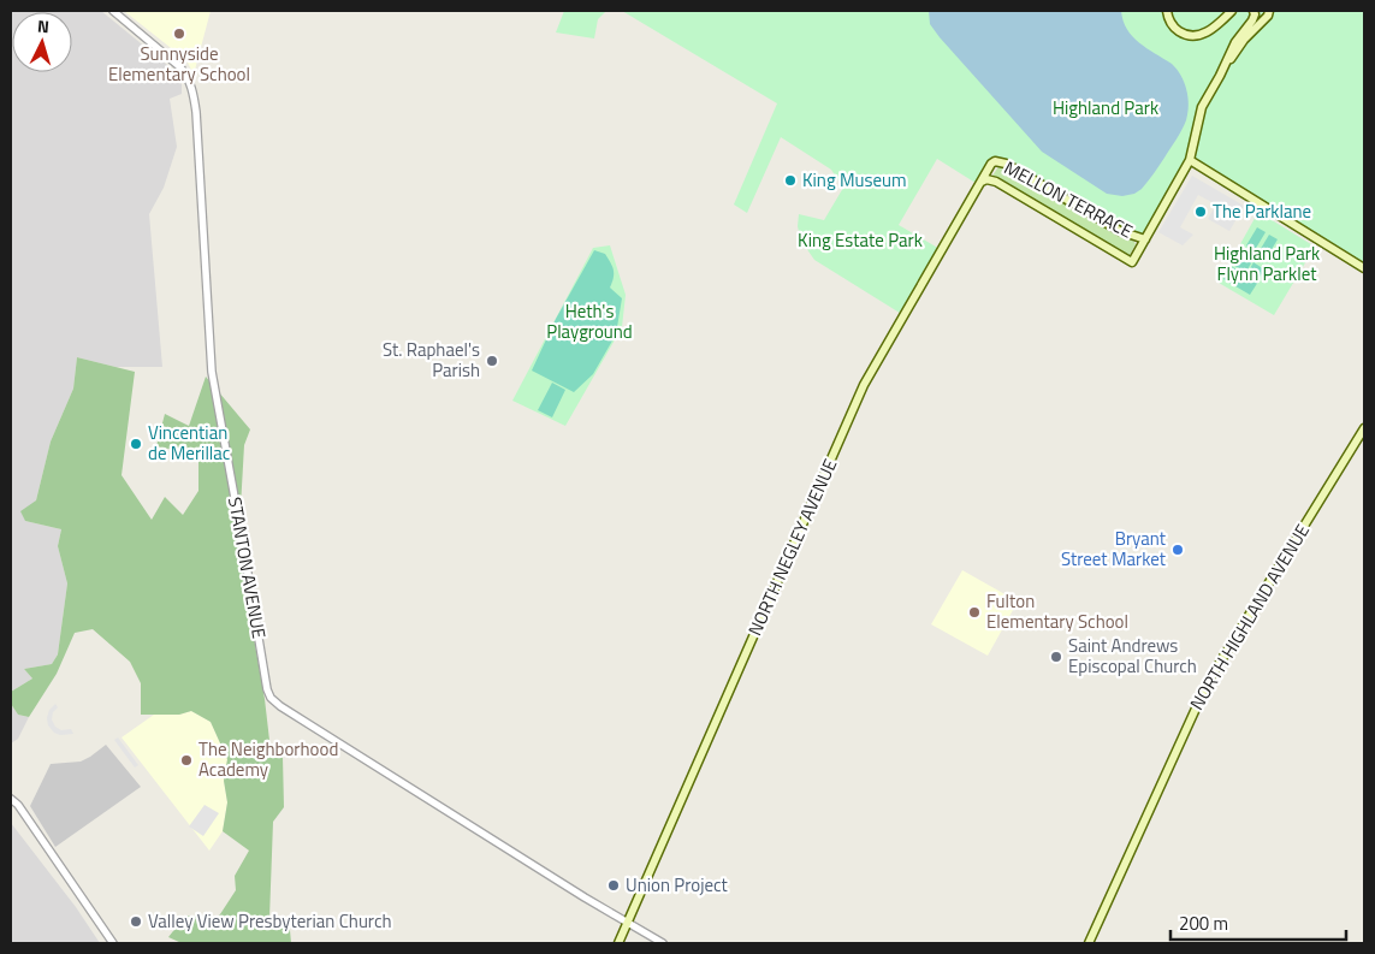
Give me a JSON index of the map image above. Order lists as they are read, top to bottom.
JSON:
{
  "streets": {
    "main road": ["MELLON TERRACE", "NORTH NEGLEY AVENUE", "NORTH HIGHLAND AVENUE"],
    "street": ["STANTON AVENUE"]
  },
  "crossings": [
    ["MELLON TERRACE", "NORTH NEGLEY AVENUE"],
    ["NORTH NEGLEY AVENUE", "STANTON AVENUE"]
  ],
  "parks": [
    "Highland Park",
    "King Estate Park",
    "Highland Park Flynn Parklet",
    "Heth's Playground"
  ],
  "places": [
    "Sunnyside Elementary School",
    "King Museum",
    "The Parklane",
    "St. Raphael's Parish",
    "Vincentian de Merillac",
    "Bryant Street Market",
    "Fulton Elementary School",
    "Saint Andrews Episcopal Church",
    "The Neighborhood Academy",
    "Union Project",
    "Valley View Presbyterian Church"
  ],
  "scale_bar": "200 m",
  "north": "top"
}
